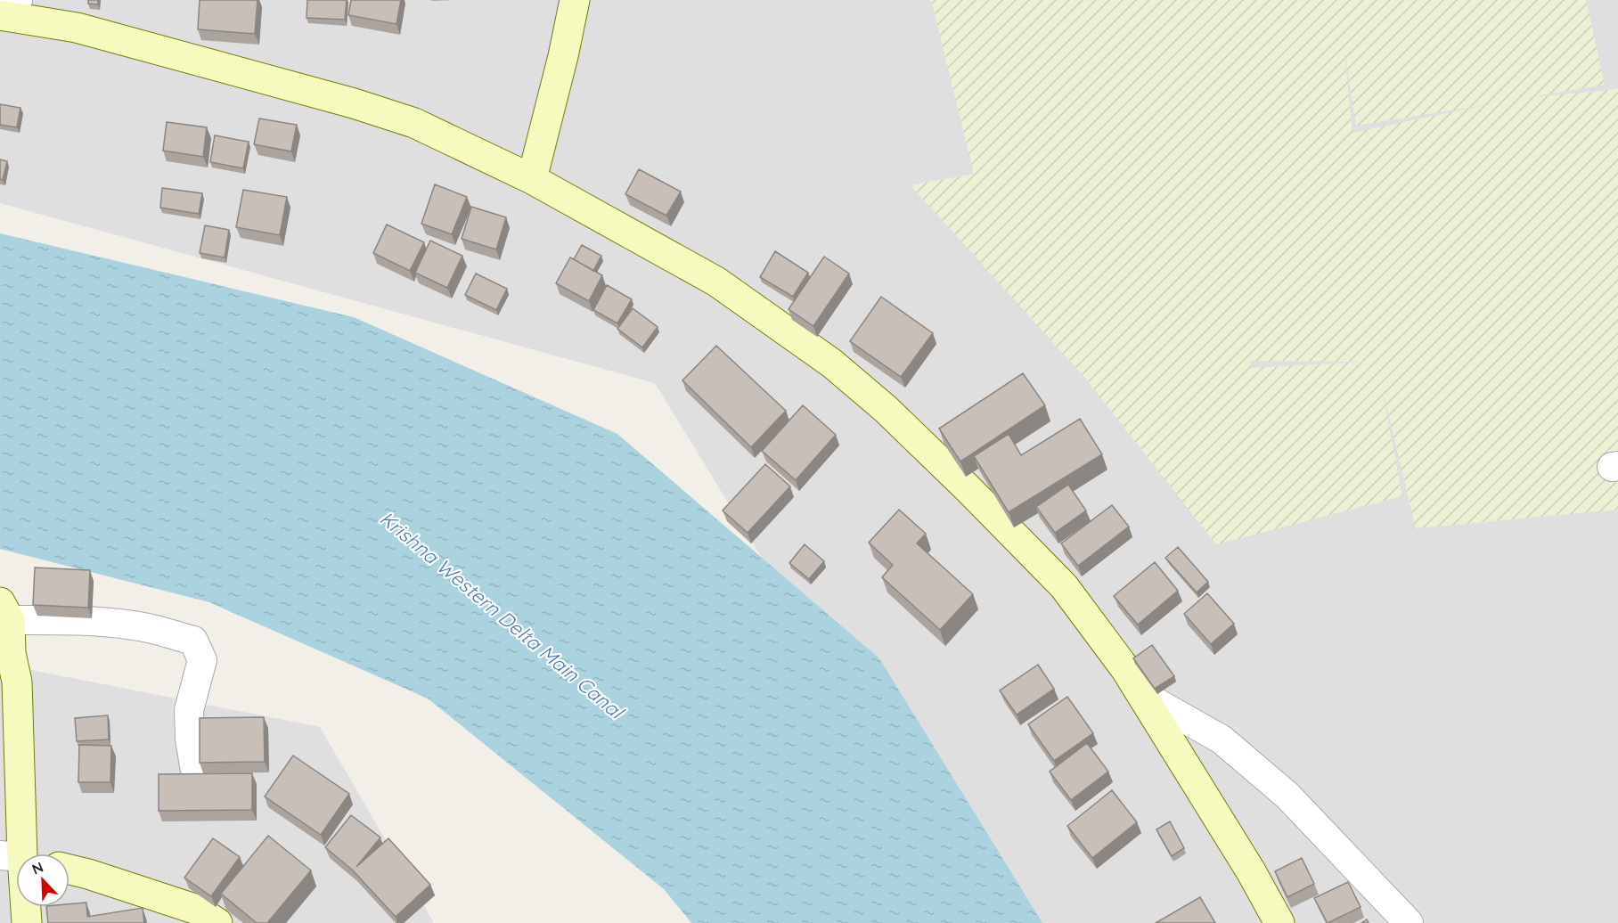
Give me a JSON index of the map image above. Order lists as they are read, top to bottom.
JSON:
{
  "water": ["Krishna Western Delta Main Canal"],
  "north": "top left"
}
